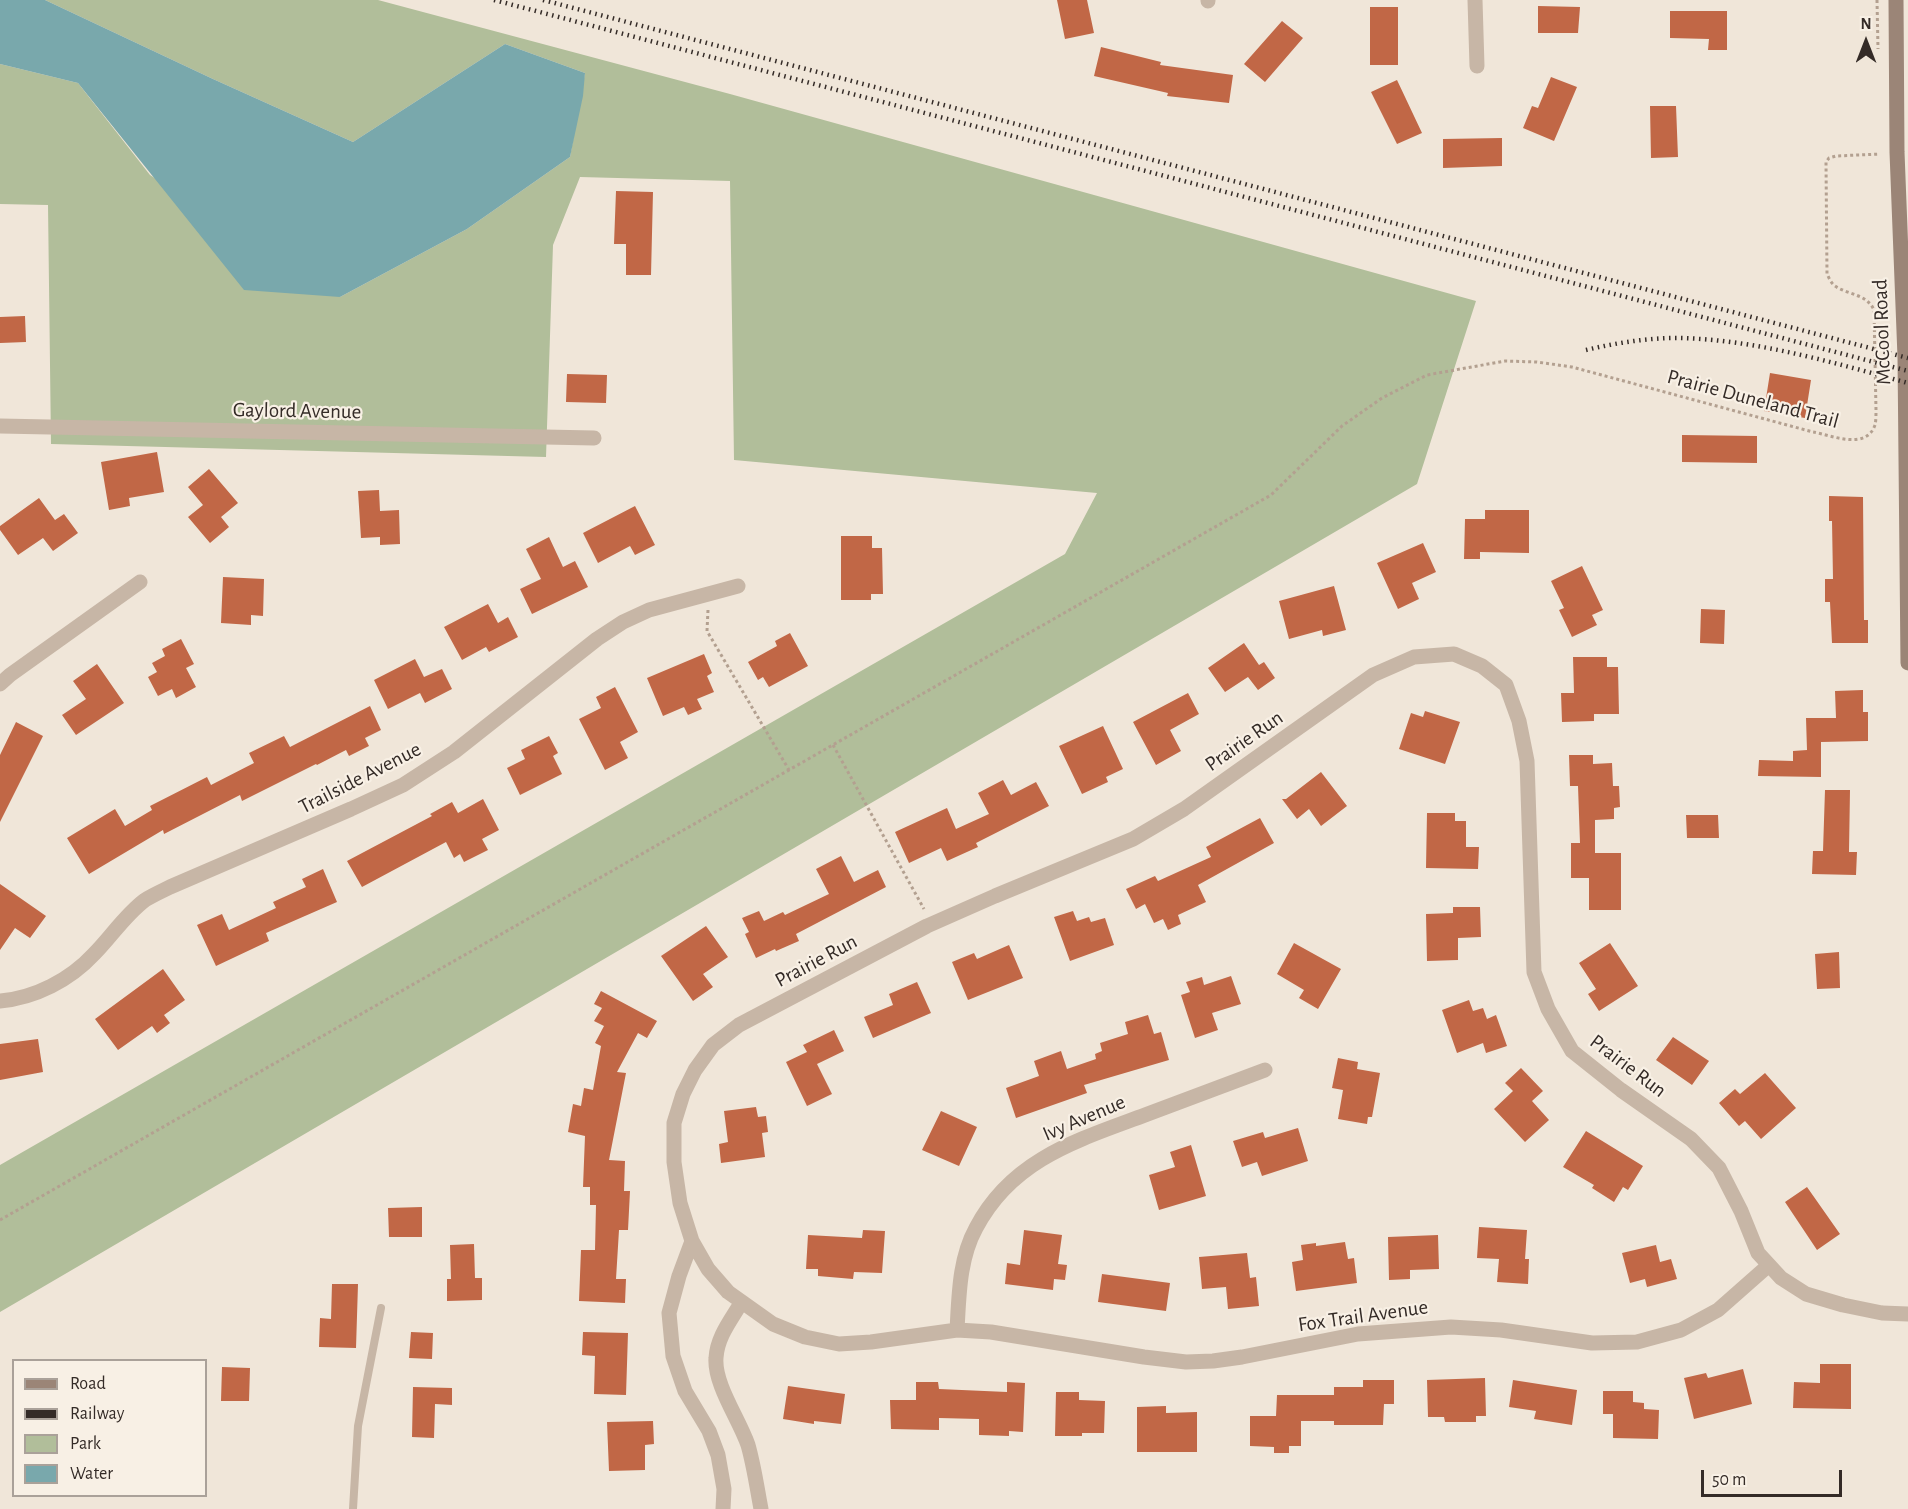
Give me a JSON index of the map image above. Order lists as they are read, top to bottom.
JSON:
{
  "streets": {
    "street": [
      "McCool Road",
      "Gaylord Avenue",
      "Prairie Run",
      "Trailside Avenue",
      "Ivy Avenue",
      "Fox Trail Avenue"
    ],
    "path": ["Prairie Duneland Trail"]
  },
  "crossings": [
    ["McCool Road", "Prairie Duneland Trail"],
    ["Prairie Run", "Ivy Avenue"],
    ["Prairie Run", "Fox Trail Avenue"],
    ["Ivy Avenue", "Fox Trail Avenue"]
  ],
  "legend": [
    "Road",
    "Railway",
    "Park",
    "Water"
  ],
  "scale_bar": "50 m",
  "north": "top"
}
